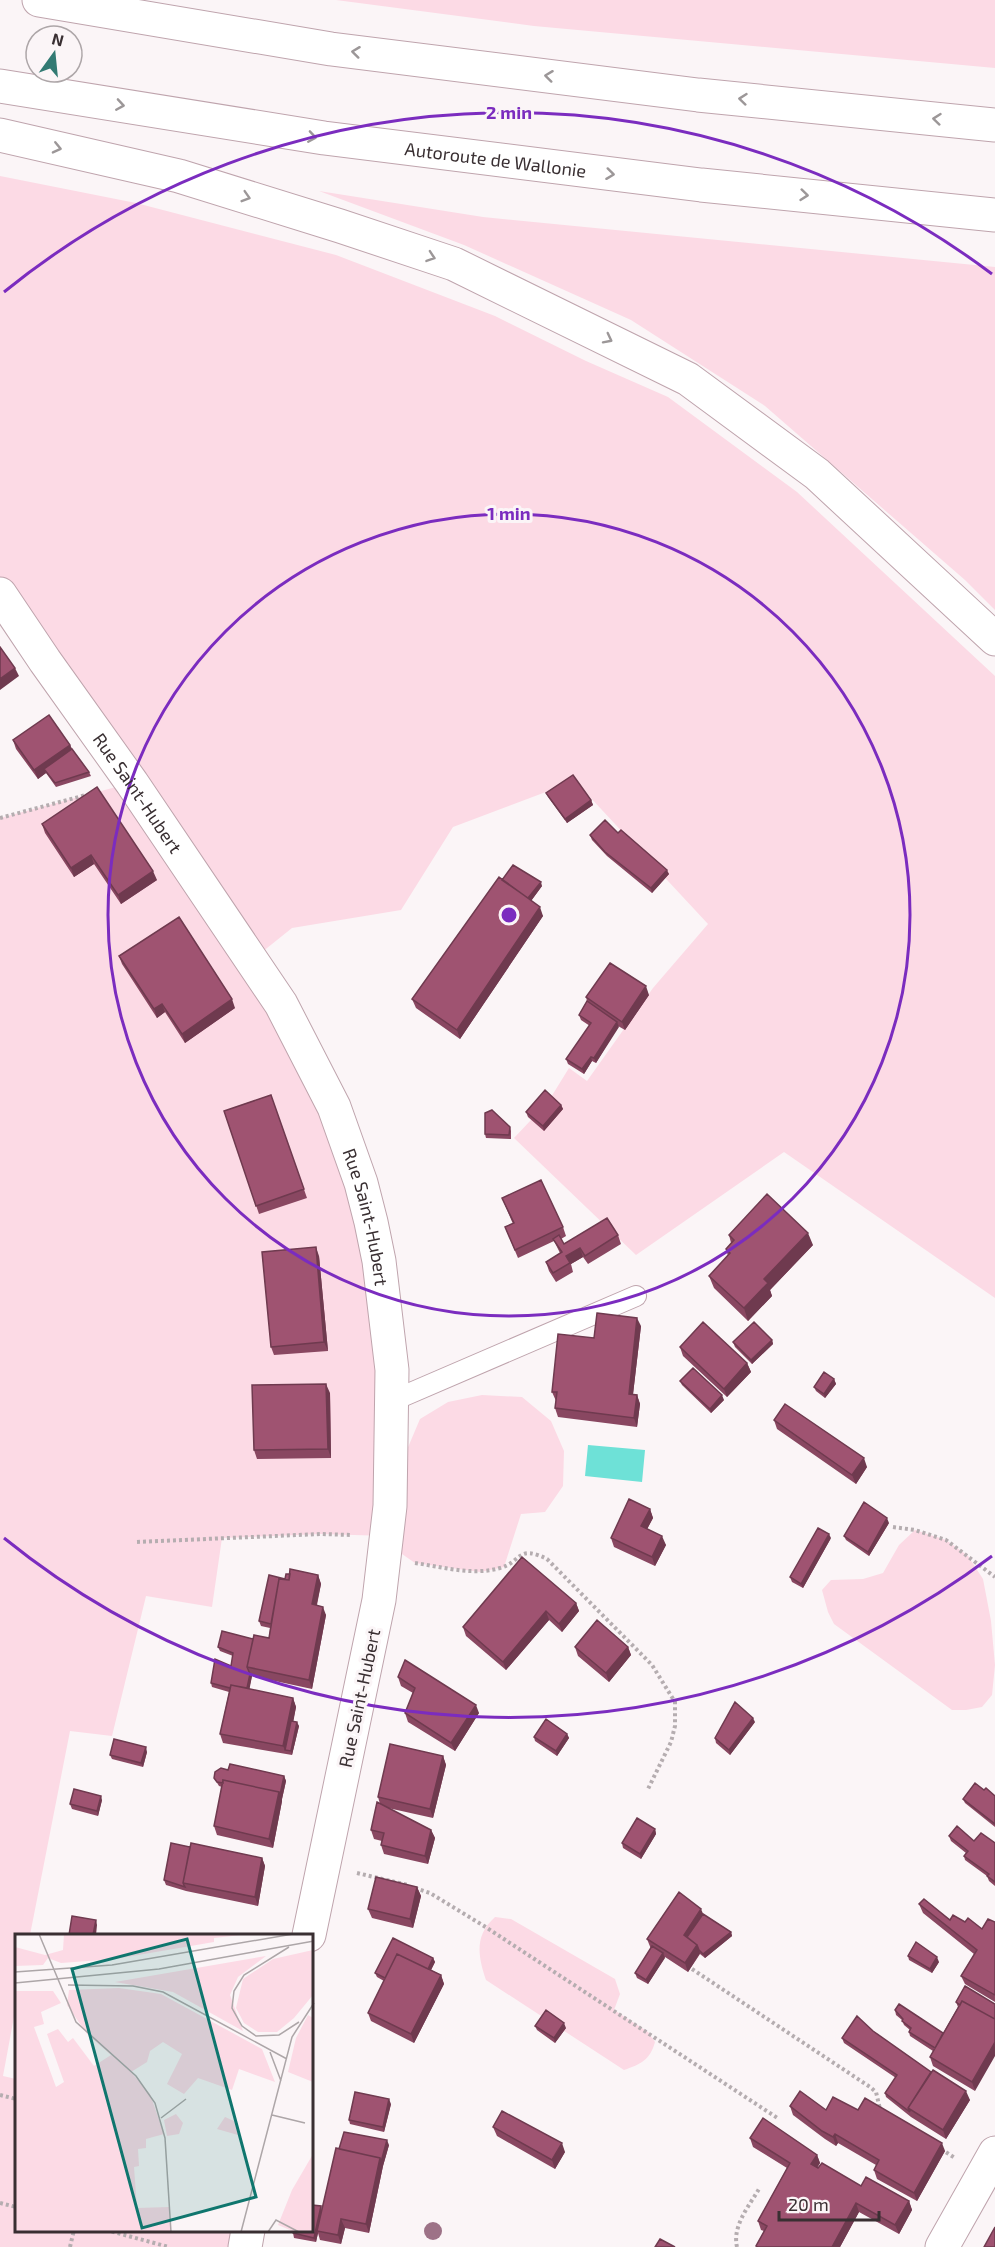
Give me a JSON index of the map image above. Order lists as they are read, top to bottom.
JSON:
{
  "streets": {
    "main road": ["Autoroute de Wallonie", "Rue Saint-Hubert"]
  },
  "scale_bar": "20 m",
  "north": "top",
  "rings": ["2 min", "1 min"]
}
